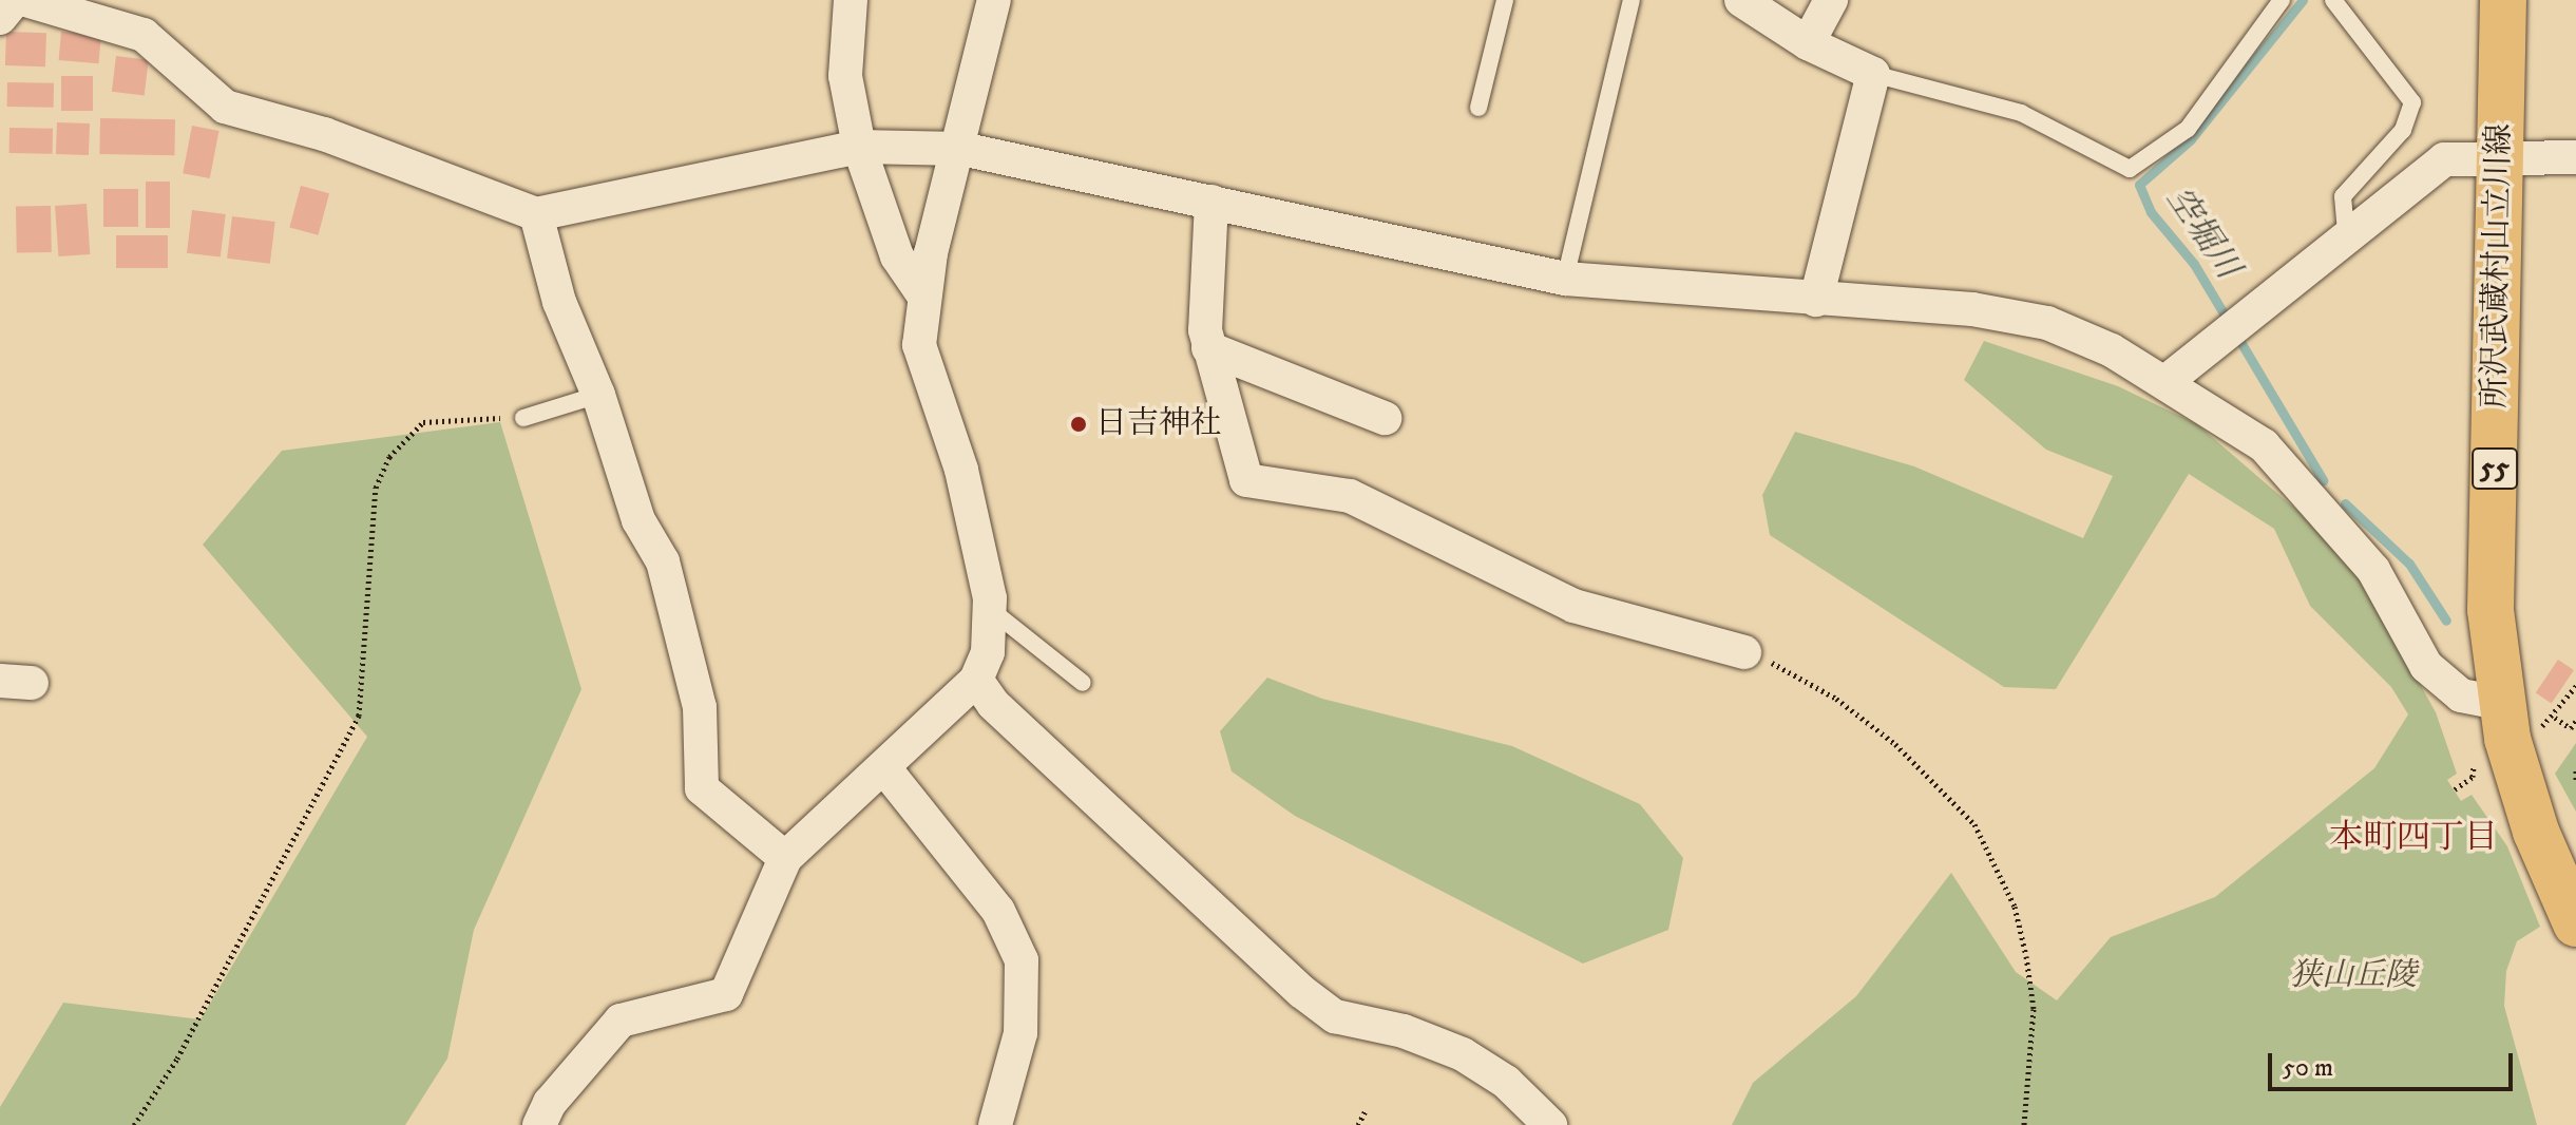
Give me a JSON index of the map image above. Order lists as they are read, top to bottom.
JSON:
{
  "streets": {
    "main road": ["所沢武蔵村山立川線", "55"]
  },
  "districts": ["本町四丁目"],
  "water": ["空堀川"],
  "parks": ["狭山丘陵"],
  "places": ["日吉神社"],
  "scale_bar": "50 m"
}
